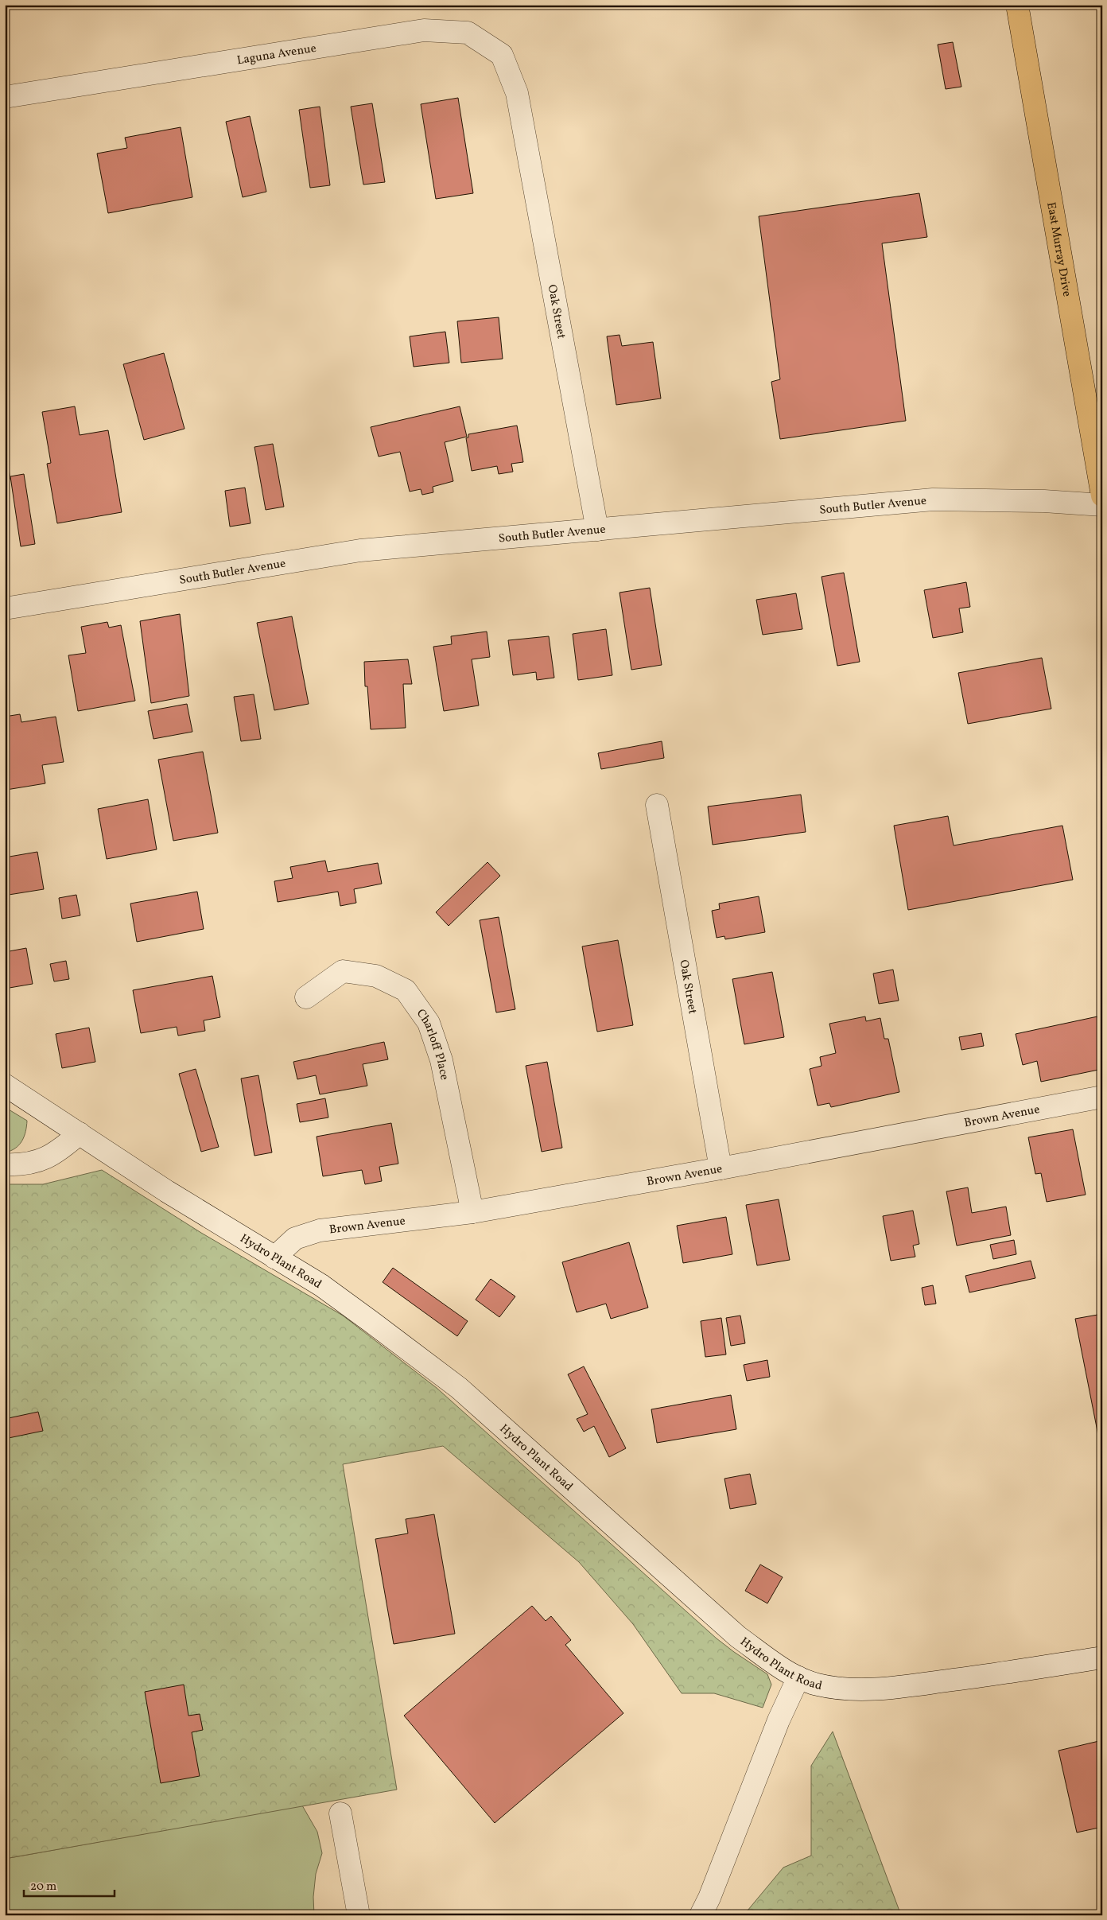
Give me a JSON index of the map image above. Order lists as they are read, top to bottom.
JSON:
{
  "streets": {
    "highway": ["East Murray Drive"],
    "street": [
      "Laguna Avenue",
      "Oak Street",
      "South Butler Avenue",
      "Charloff Place",
      "Brown Avenue",
      "Hydro Plant Road"
    ]
  },
  "crossings": [
    ["Laguna Avenue", "Oak Street"],
    ["Oak Street", "South Butler Avenue"],
    ["Oak Street", "Brown Avenue"],
    ["Charloff Place", "Brown Avenue"],
    ["Brown Avenue", "Hydro Plant Road"]
  ],
  "scale_bar": "20 m"
}
